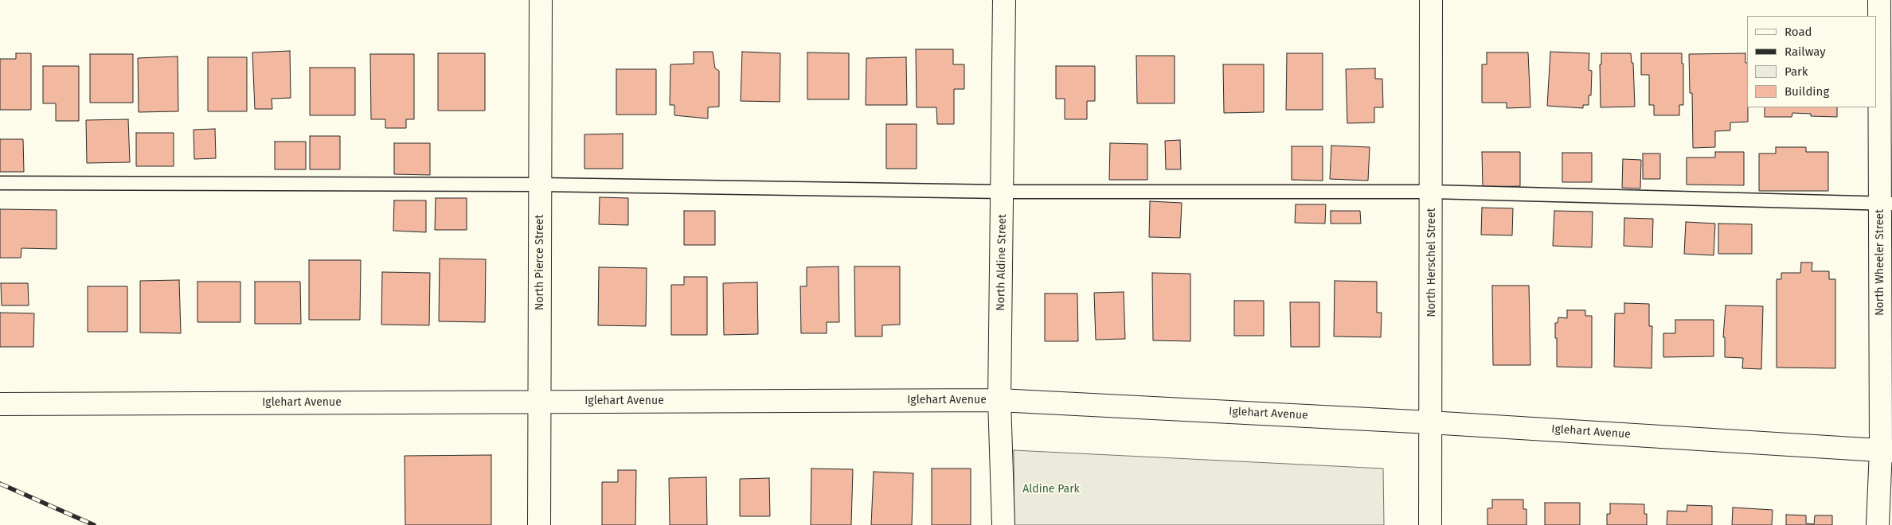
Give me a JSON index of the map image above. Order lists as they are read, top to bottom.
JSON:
{
  "streets": {
    "street": [
      "North Pierce Street",
      "North Aldine Street",
      "North Herschel Street",
      "North Wheeler Street",
      "Iglehart Avenue"
    ]
  },
  "crossings": [
    ["North Pierce Street", "Iglehart Avenue"],
    ["North Aldine Street", "Iglehart Avenue"],
    ["North Herschel Street", "Iglehart Avenue"],
    ["North Wheeler Street", "Iglehart Avenue"]
  ],
  "parks": ["Aldine Park"],
  "legend": [
    "Road",
    "Railway",
    "Park",
    "Building"
  ]
}
